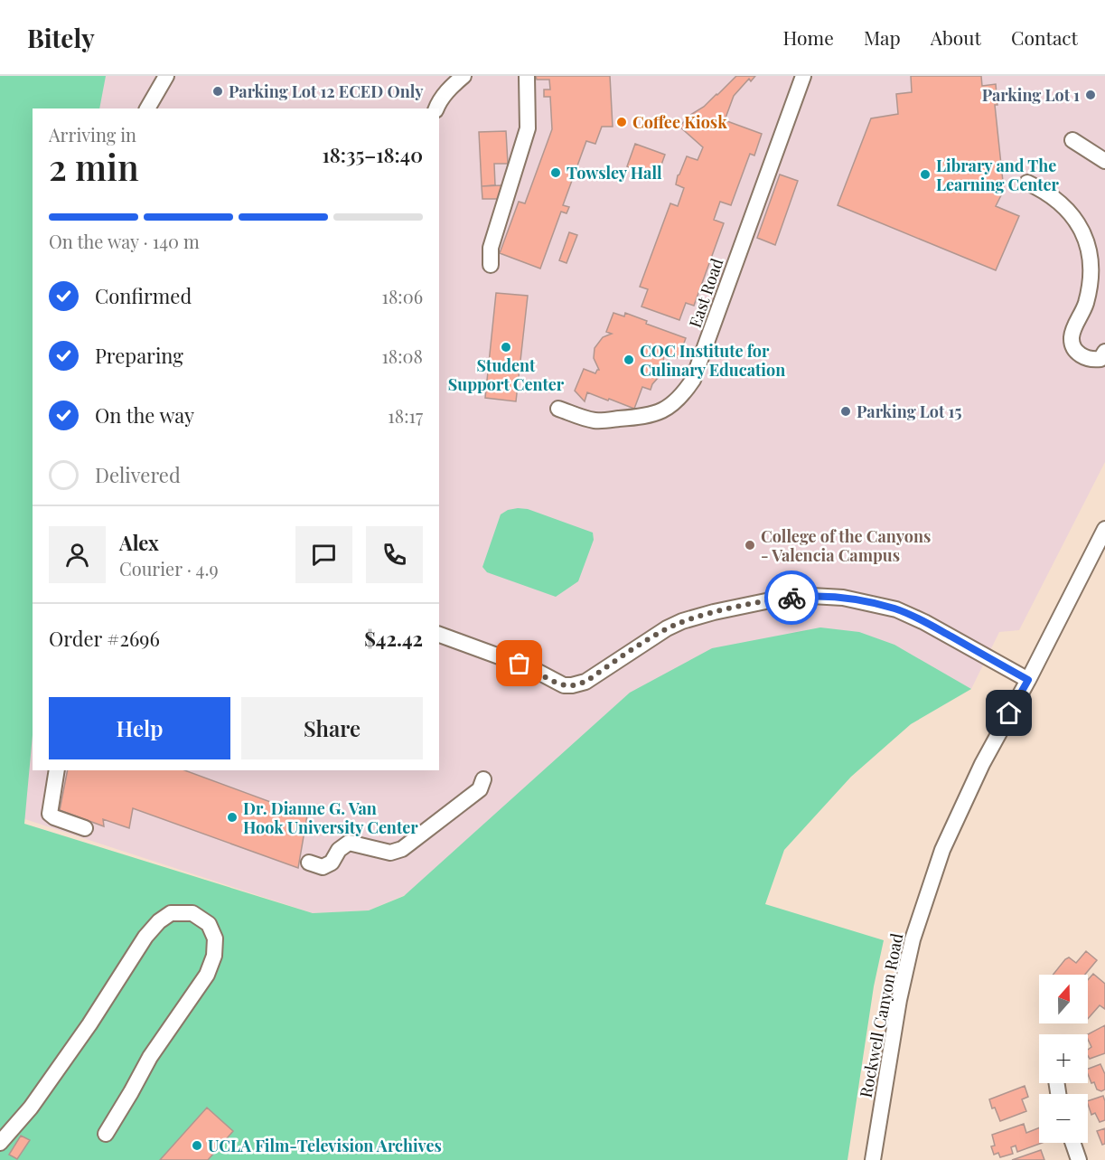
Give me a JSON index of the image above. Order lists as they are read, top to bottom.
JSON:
{
  "streets": {
    "street": ["East Road", "Rockwell Canyon Road"]
  },
  "places": [
    "Parking Lot 12 ECED Only",
    "Parking Lot 1",
    "Coffee Kiosk",
    "Towsley Hall",
    "Library and The Learning Center",
    "Student Support Center",
    "COC Institute for Culinary Education",
    "Parking Lot 15",
    "College of the Canyons - Valencia Campus",
    "Dr. Dianne G. Van Hook University Center",
    "UCLA Film-Television Archives"
  ],
  "north": "top",
  "page": {
    "header": "Bitely",
    "nav": [
      "Home",
      "Map",
      "About",
      "Contact"
    ],
    "heading": ["2 min", "Arriving in", "18:35–18:40"],
    "panel": [
      "Alex",
      "Courier · 4.9",
      "Order #2696",
      "$42.42"
    ],
    "bar": "On the way · 140 m",
    "list": [
      ["Confirmed", "18:06"],
      ["Preparing", "18:08"],
      ["On the way", "18:17"],
      "Delivered"
    ],
    "buttons": ["Help", "Share"],
    "map_buttons": ["+", "−"]
  }
}
